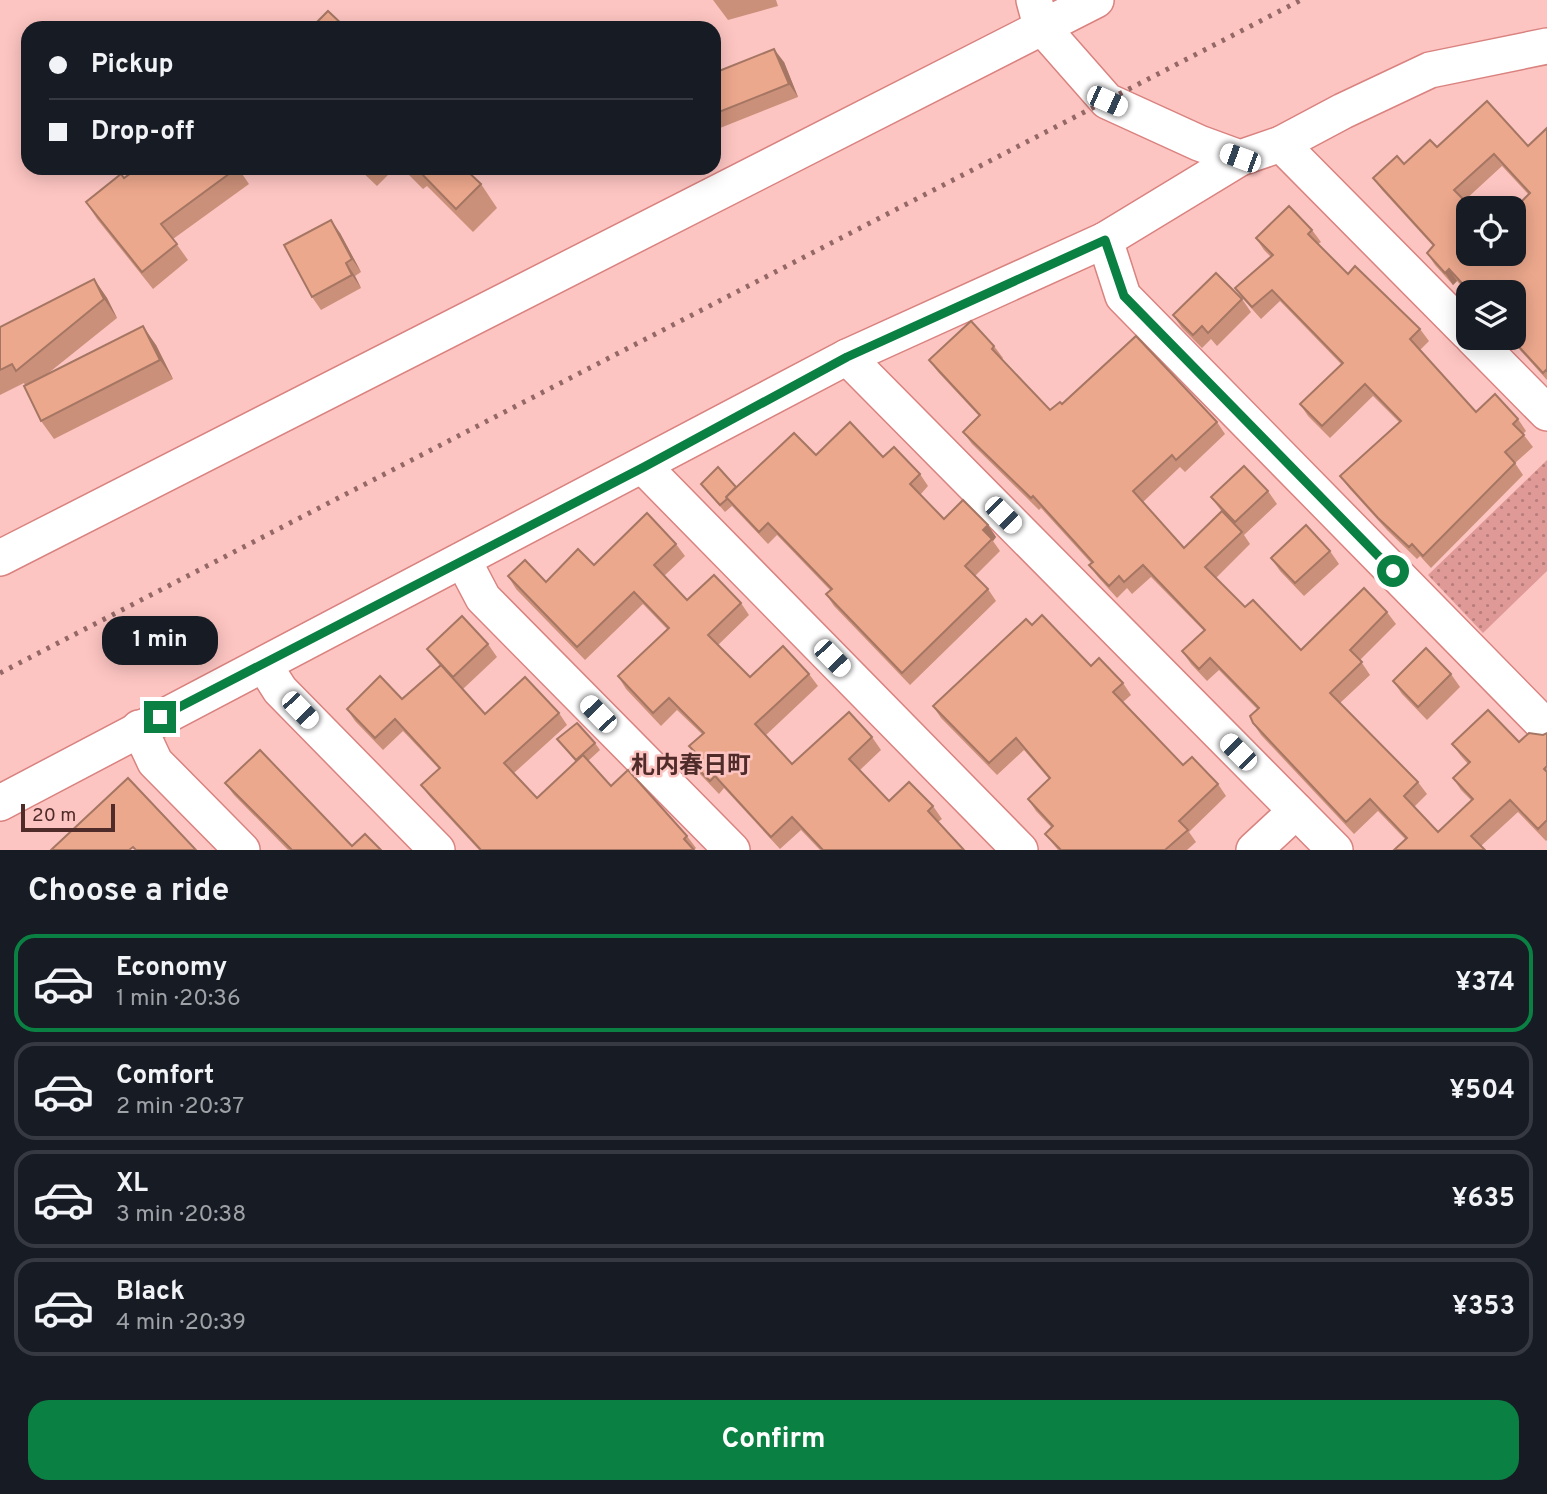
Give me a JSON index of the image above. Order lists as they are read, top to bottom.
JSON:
{
  "districts": ["札内春日町"],
  "scale_bar": "20 m",
  "page": {
    "banner": ["Pickup", "Drop-off"],
    "bubble": "1 min",
    "scale": "20 m",
    "heading": "Choose a ride",
    "list": [
      {
        "name": "Economy",
        "note": "1 min · 20:36",
        "value": "¥374"
      },
      {
        "name": "Comfort",
        "note": "2 min · 20:37",
        "value": "¥504"
      },
      {
        "name": "XL",
        "note": "3 min · 20:38",
        "value": "¥635"
      },
      {
        "name": "Black",
        "note": "4 min · 20:39",
        "value": "¥353"
      }
    ],
    "buttons": "Confirm"
  }
}
